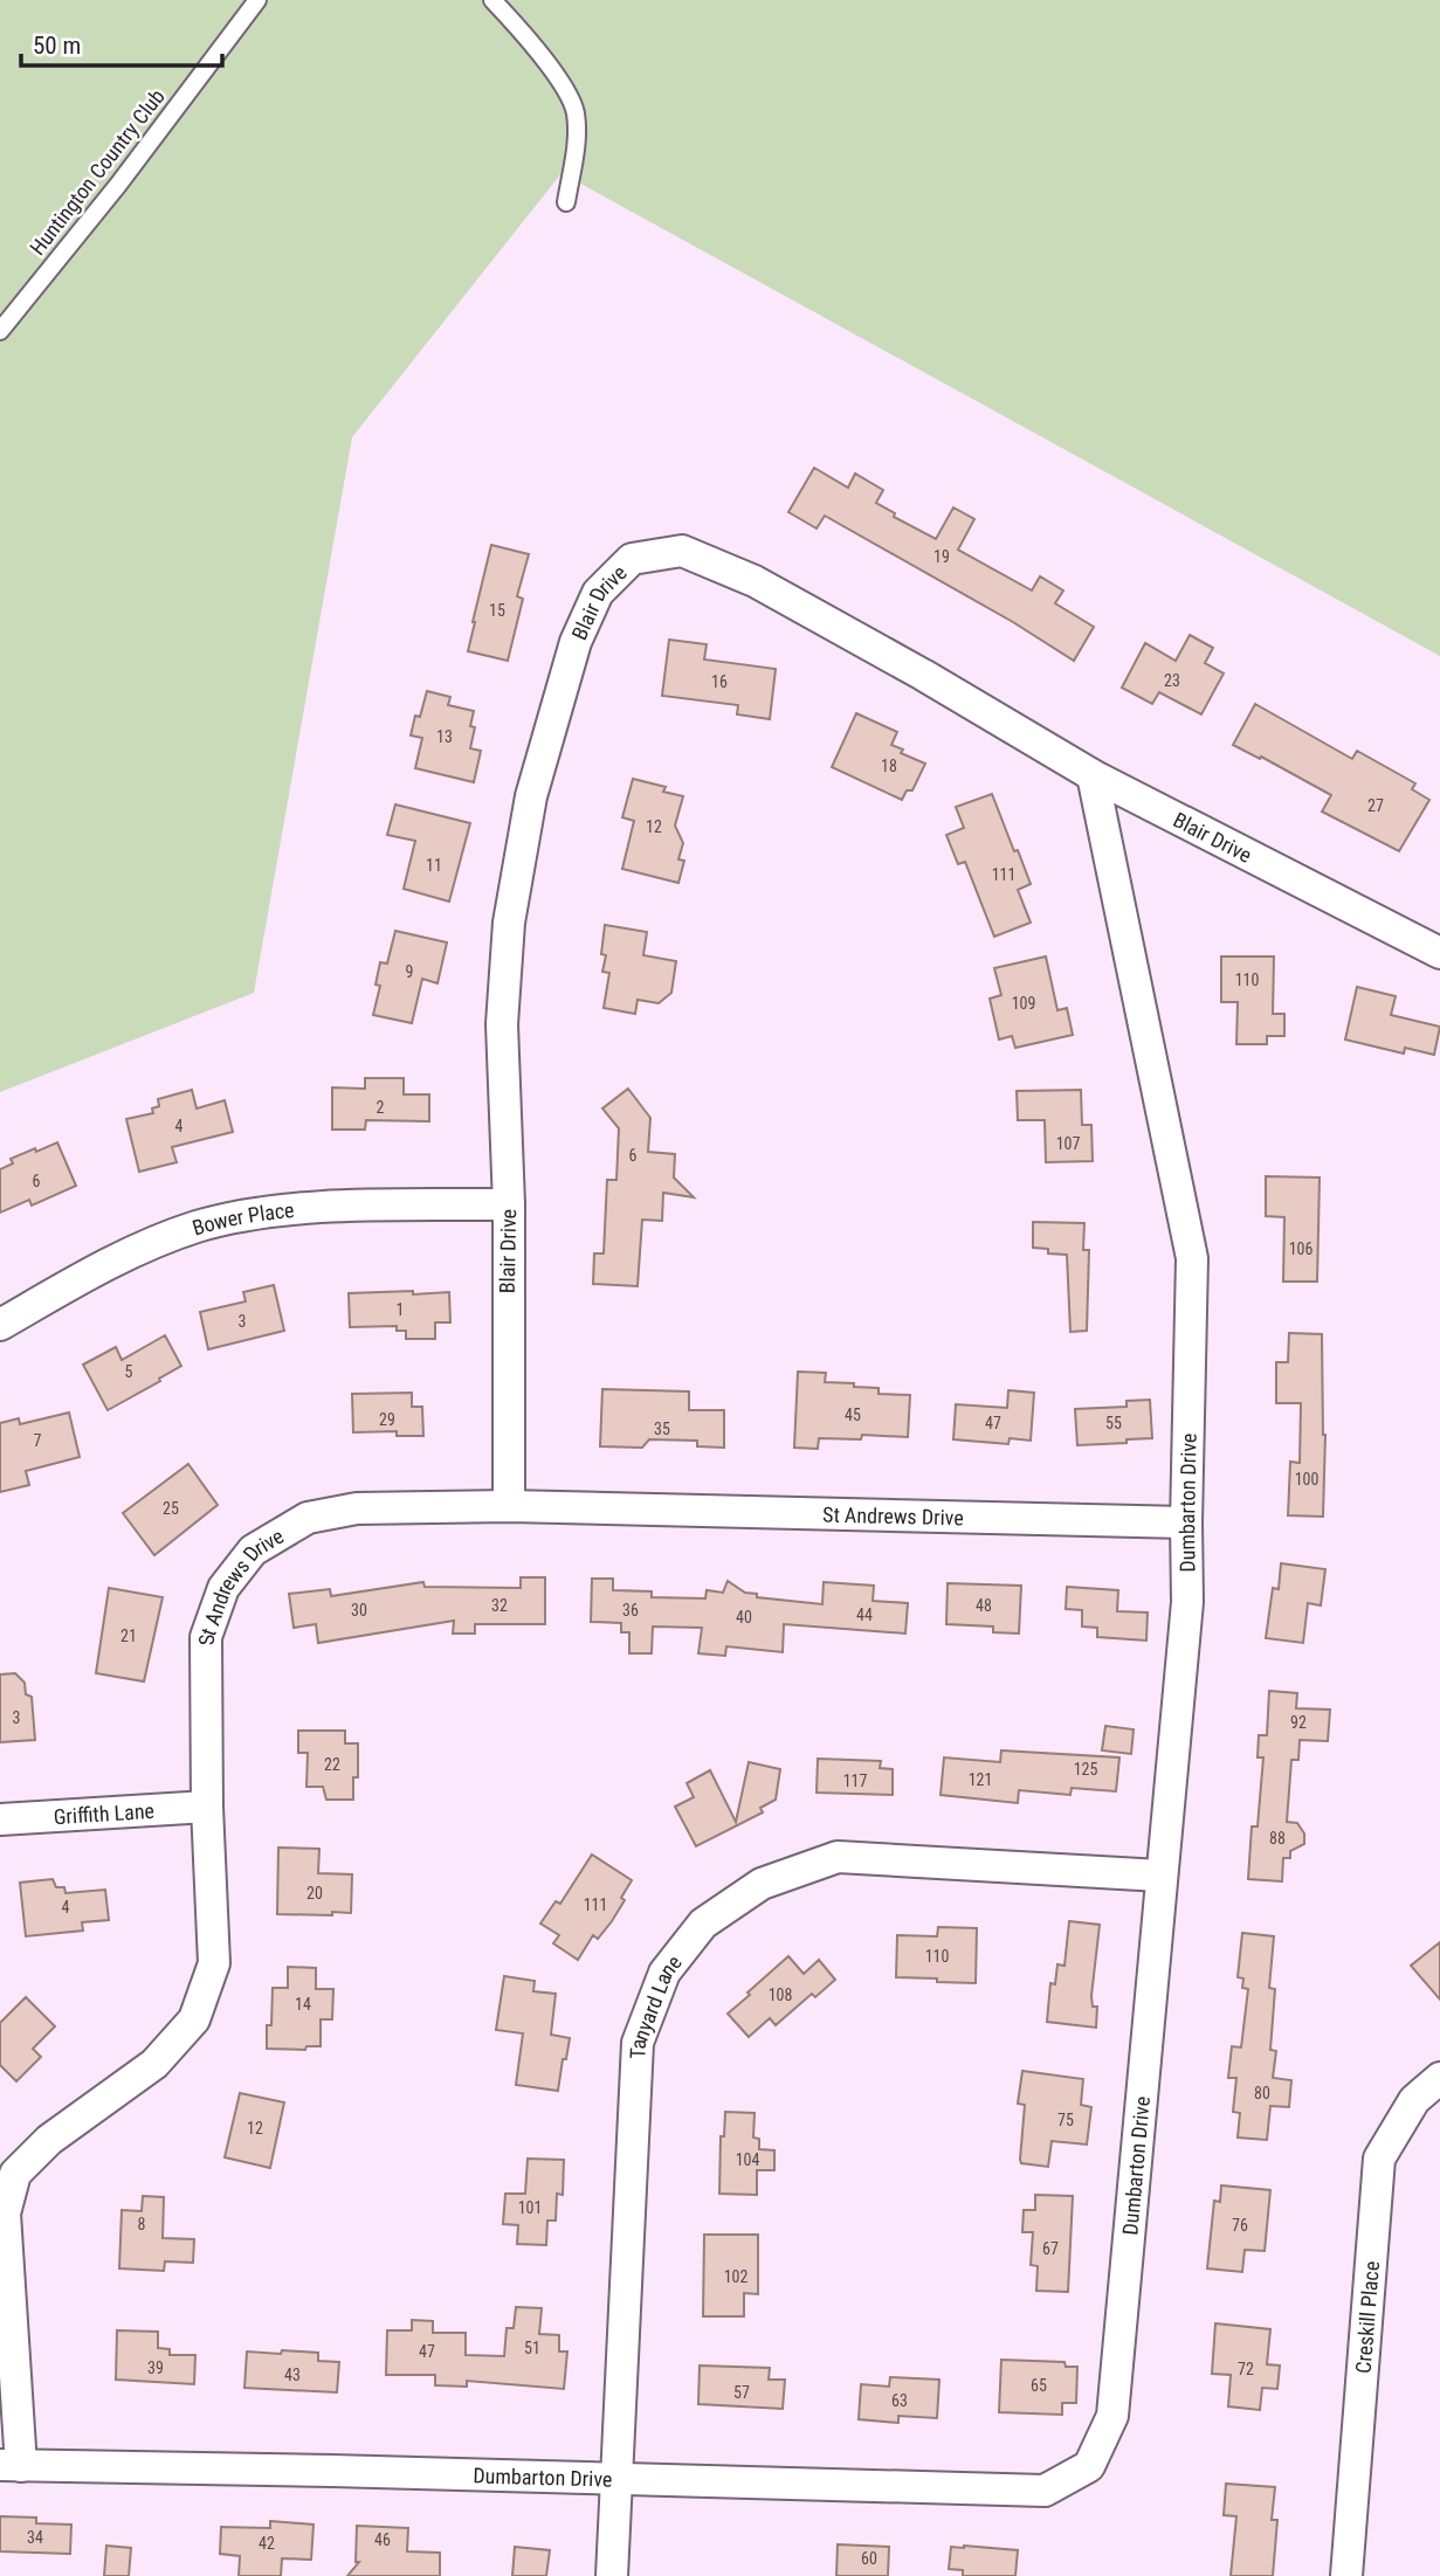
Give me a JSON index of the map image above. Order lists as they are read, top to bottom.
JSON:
{
  "streets": {
    "street": [
      "Blair Drive",
      "Bower Place",
      "Dumbarton Drive",
      "St Andrews Drive",
      "Griffith Lane",
      "Tanyard Lane",
      "Creskill Place"
    ],
    "lane": ["Huntington Country Club"]
  },
  "crossings": [
    ["Blair Drive", "Bower Place"],
    ["Blair Drive", "Dumbarton Drive"],
    ["Blair Drive", "St Andrews Drive"],
    ["Dumbarton Drive", "St Andrews Drive"],
    ["Dumbarton Drive", "Tanyard Lane"],
    ["St Andrews Drive", "Griffith Lane"]
  ],
  "house_numbers": [
    "19",
    "15",
    "23",
    "16",
    "13",
    "18",
    "27",
    "12",
    "11",
    "111",
    "9",
    "110",
    "109",
    "2",
    "4",
    "107",
    "6",
    "6",
    "106",
    "1",
    "3",
    "5",
    "45",
    "29",
    "47",
    "55",
    "35",
    "7",
    "100",
    "25",
    "32",
    "48",
    "30",
    "36",
    "44",
    "40",
    "21",
    "3",
    "92",
    "22",
    "125",
    "121",
    "117",
    "88",
    "20",
    "111",
    "4",
    "110",
    "108",
    "14",
    "80",
    "75",
    "12",
    "104",
    "101",
    "8",
    "76",
    "67",
    "102",
    "51",
    "47",
    "39",
    "72",
    "43",
    "65",
    "57",
    "63",
    "34",
    "46",
    "42",
    "60"
  ],
  "scale_bar": "50 m"
}
